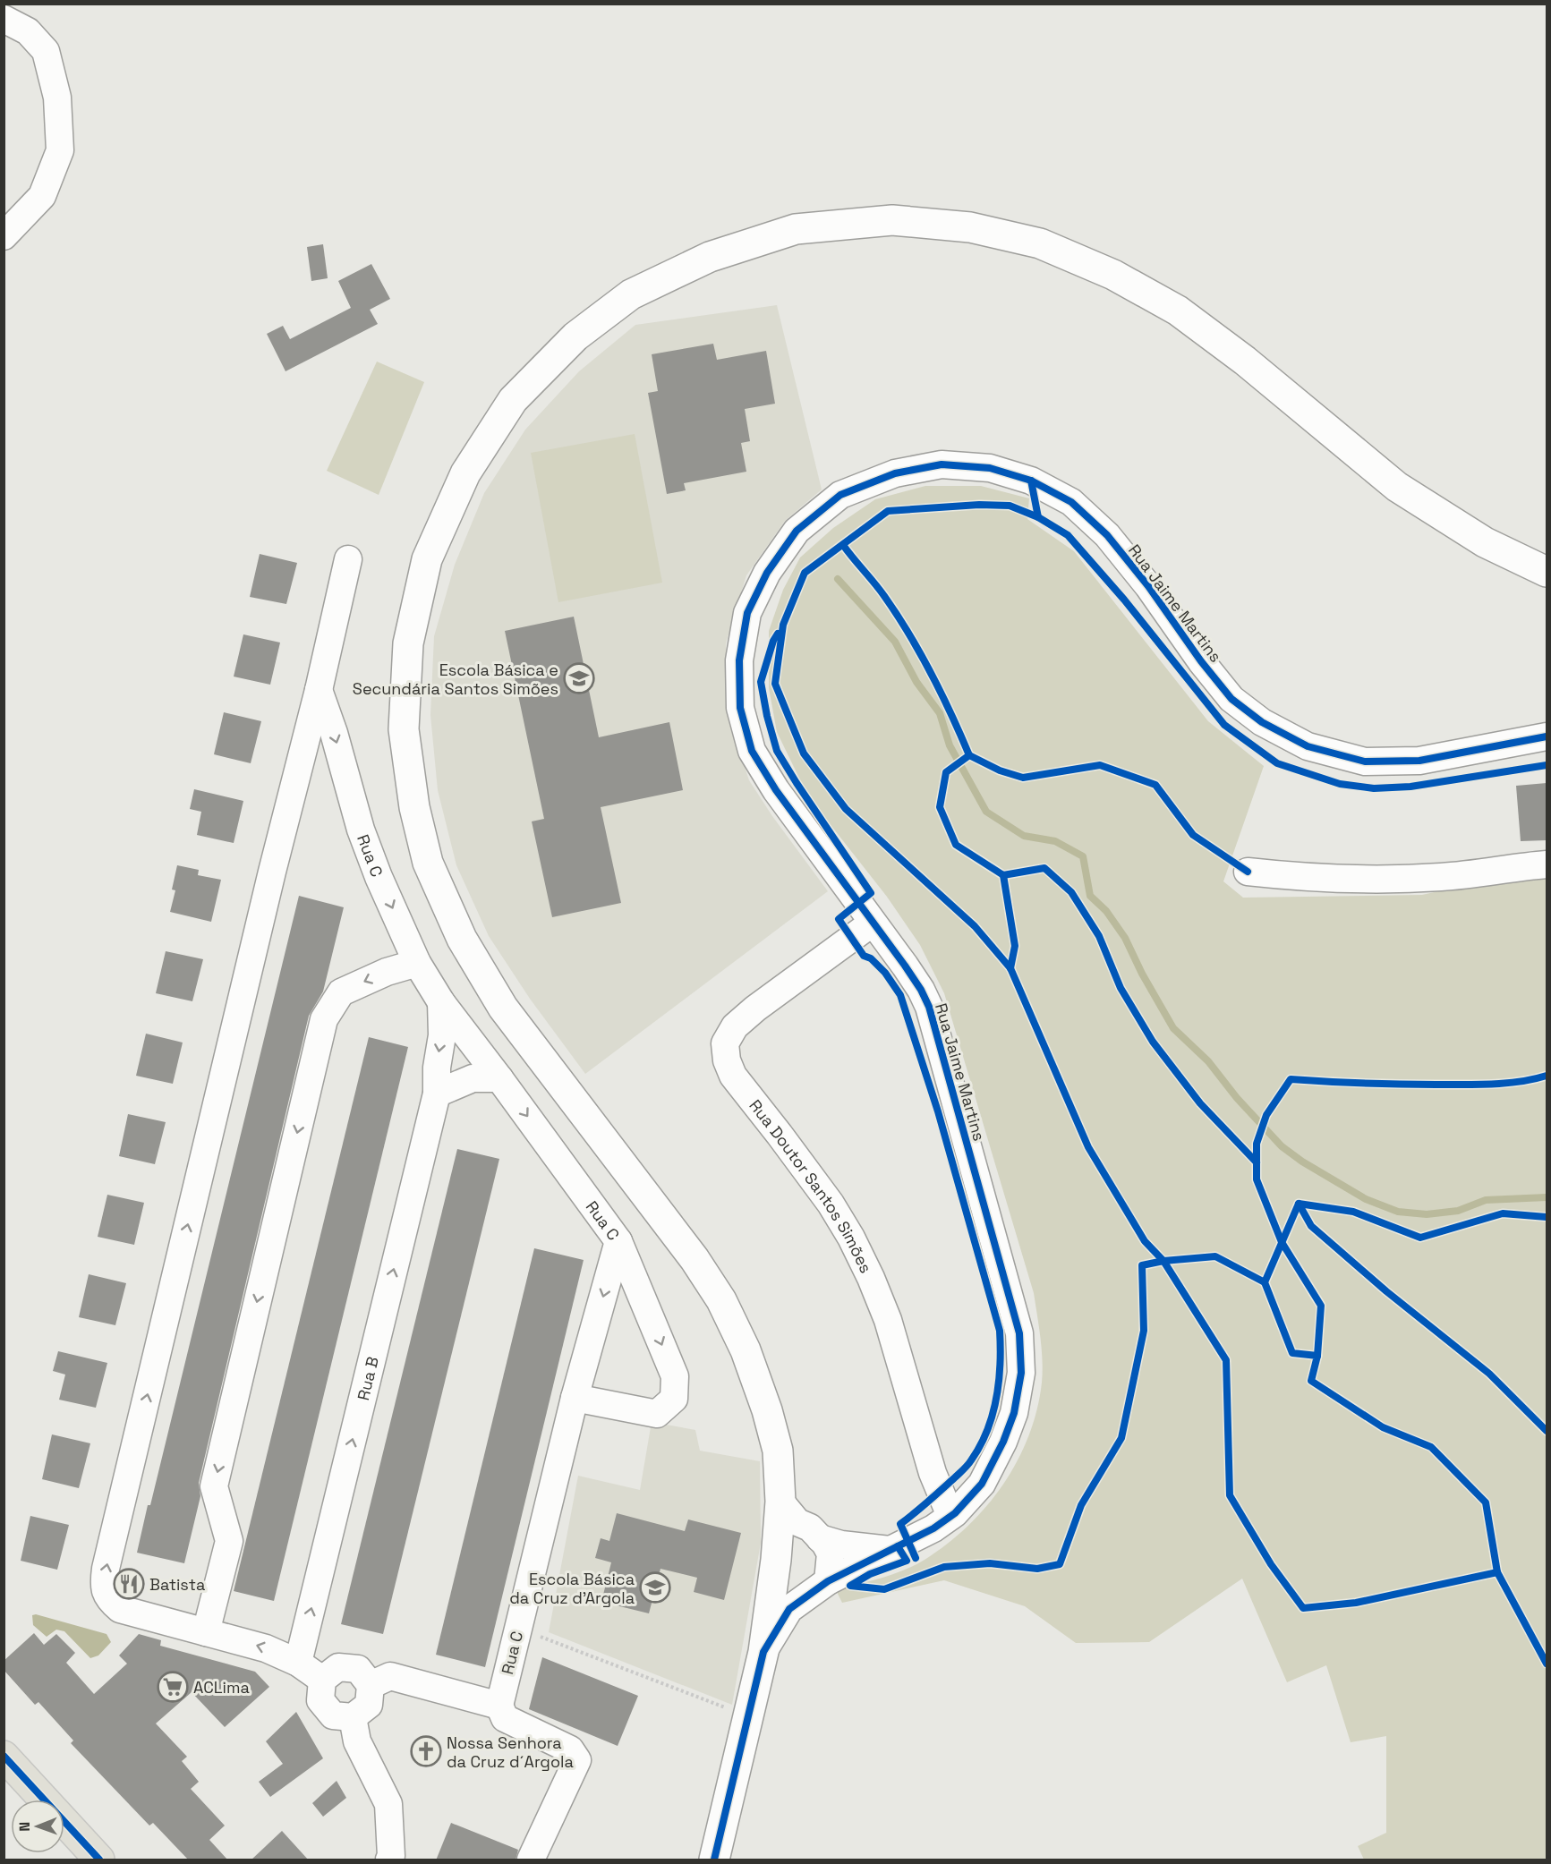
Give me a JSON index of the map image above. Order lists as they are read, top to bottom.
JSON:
{
  "streets": {
    "street": [
      "Rua Jaime Martins",
      "Rua C",
      "Rua Doutor Santos Simões",
      "Rua B"
    ]
  },
  "crossings": [
    ["Rua Jaime Martins", "Rua Doutor Santos Simões"],
    ["Rua C", "Rua B"]
  ],
  "one_way": ["Rua C"],
  "places": {
    "school or university": ["Escola Básica e Secundária Santos Simões", "Escola Básica da Cruz d'Argola"],
    "restaurant": ["Batista"],
    "supermarket": ["ACLima"],
    "church": ["Nossa Senhora da Cruz d´Argola"]
  },
  "north": "left"
}
